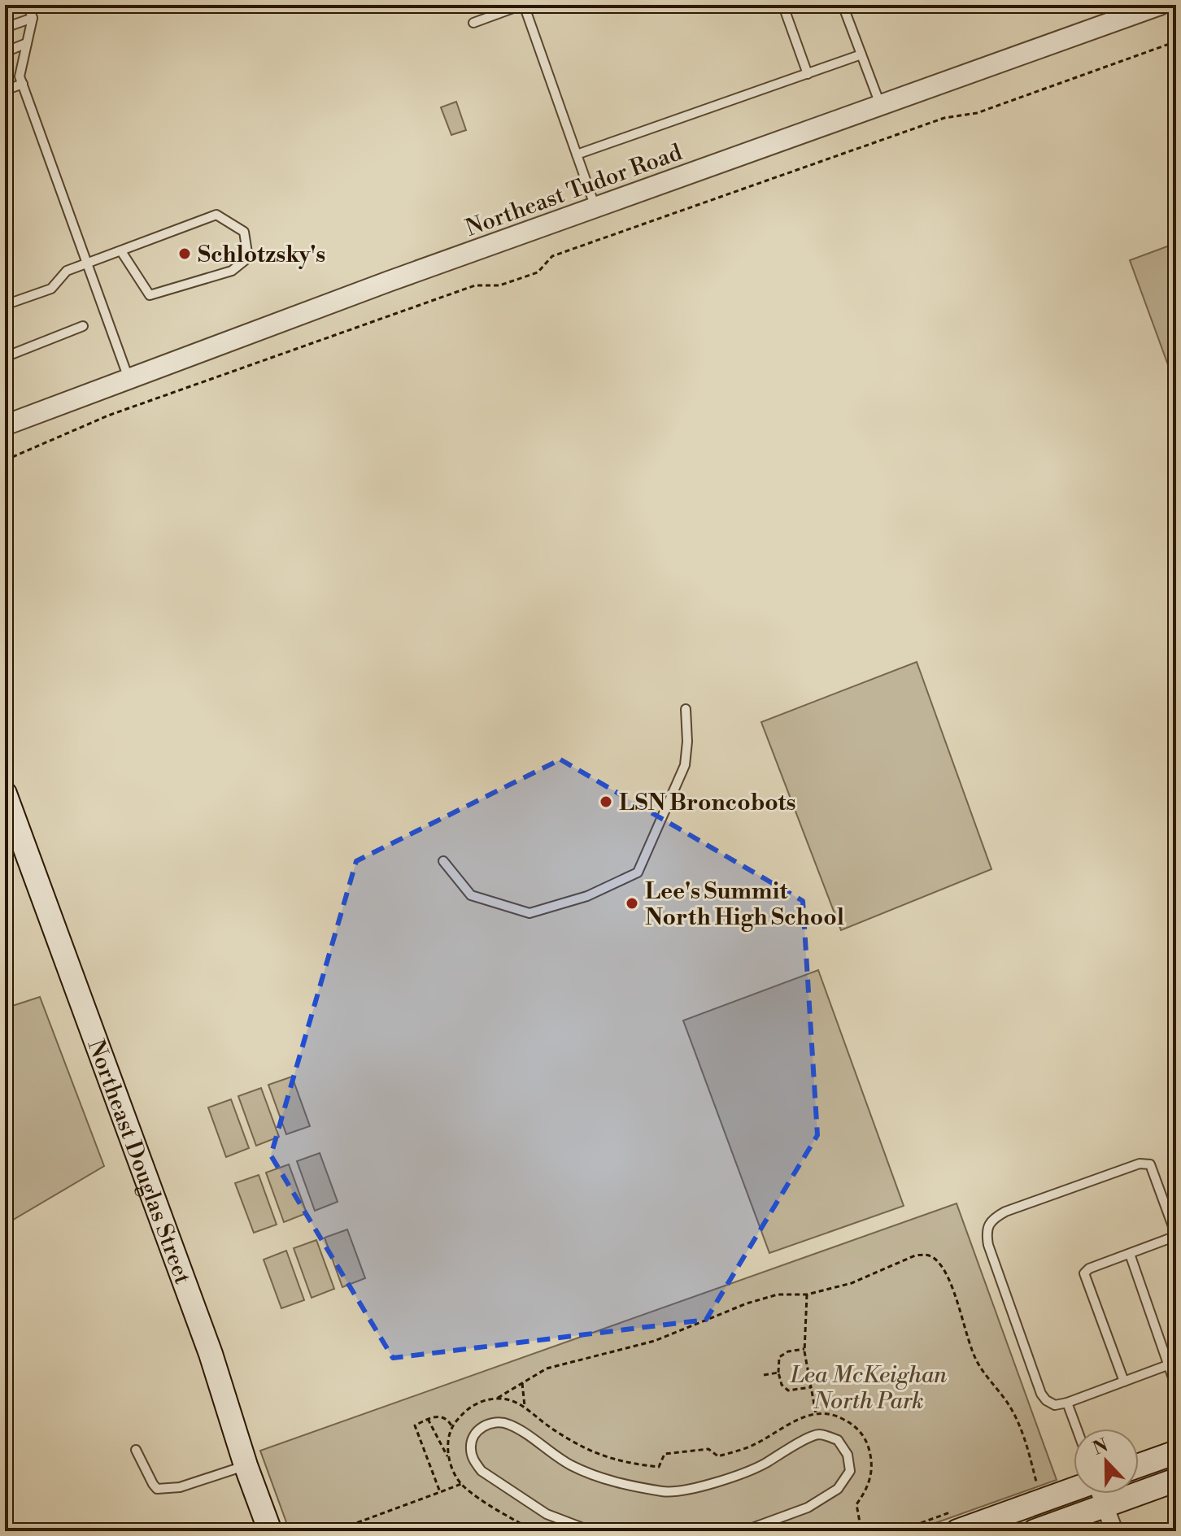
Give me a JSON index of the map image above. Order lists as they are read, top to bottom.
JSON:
{
  "streets": {
    "main road": ["Northeast Douglas Street"],
    "street": ["Northeast Tudor Road"]
  },
  "parks": ["Lea McKeighan North Park"],
  "places": ["Schlotzsky's", "LSN Broncobots", "Lee's Summit North High School"],
  "north": "top"
}
